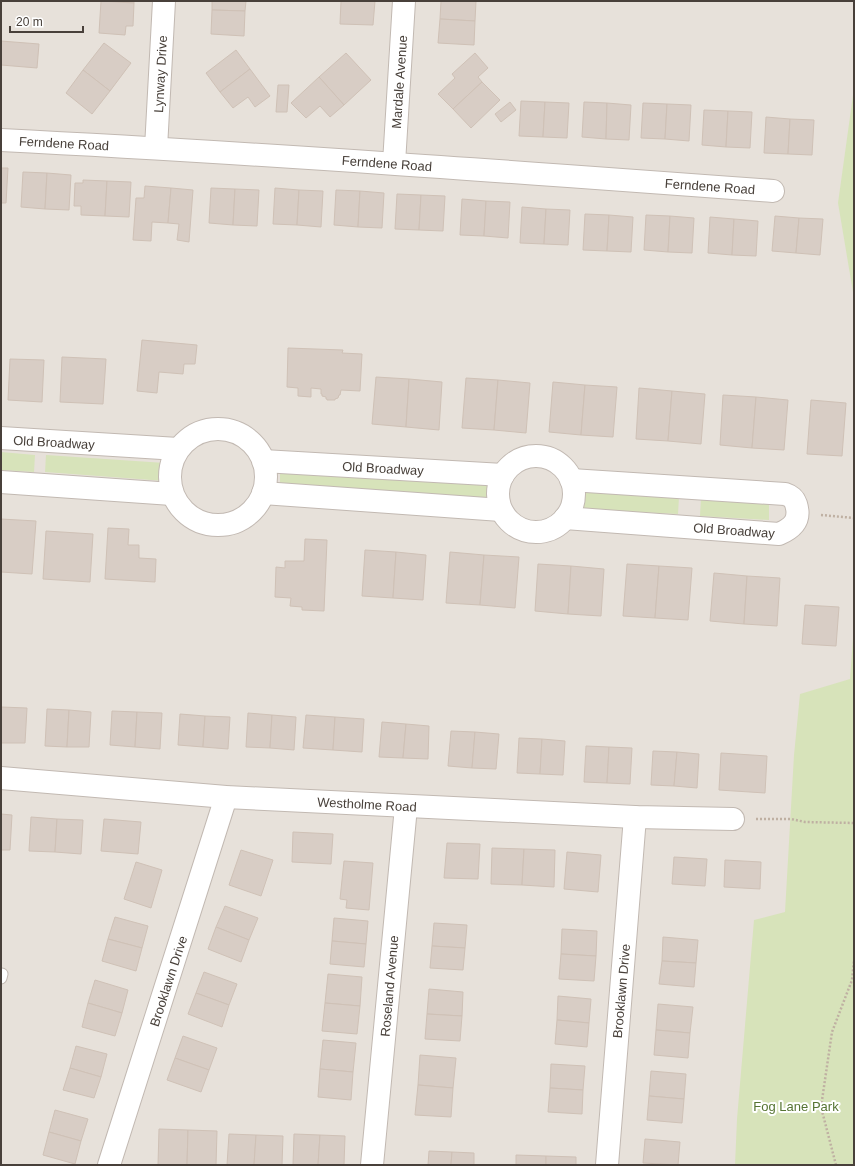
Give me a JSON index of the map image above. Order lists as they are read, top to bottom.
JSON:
{
  "streets": {
    "street": [
      "Lynway Drive",
      "Mardale Avenue",
      "Ferndene Road",
      "Old Broadway",
      "Westholme Road",
      "Brooklawn Drive",
      "Roseland Avenue"
    ]
  },
  "crossings": [
    ["Lynway Drive", "Ferndene Road"],
    ["Mardale Avenue", "Ferndene Road"],
    ["Westholme Road", "Brooklawn Drive"],
    ["Westholme Road", "Roseland Avenue"]
  ],
  "parks": ["Fog Lane Park"],
  "scale_bar": "20 m"
}
